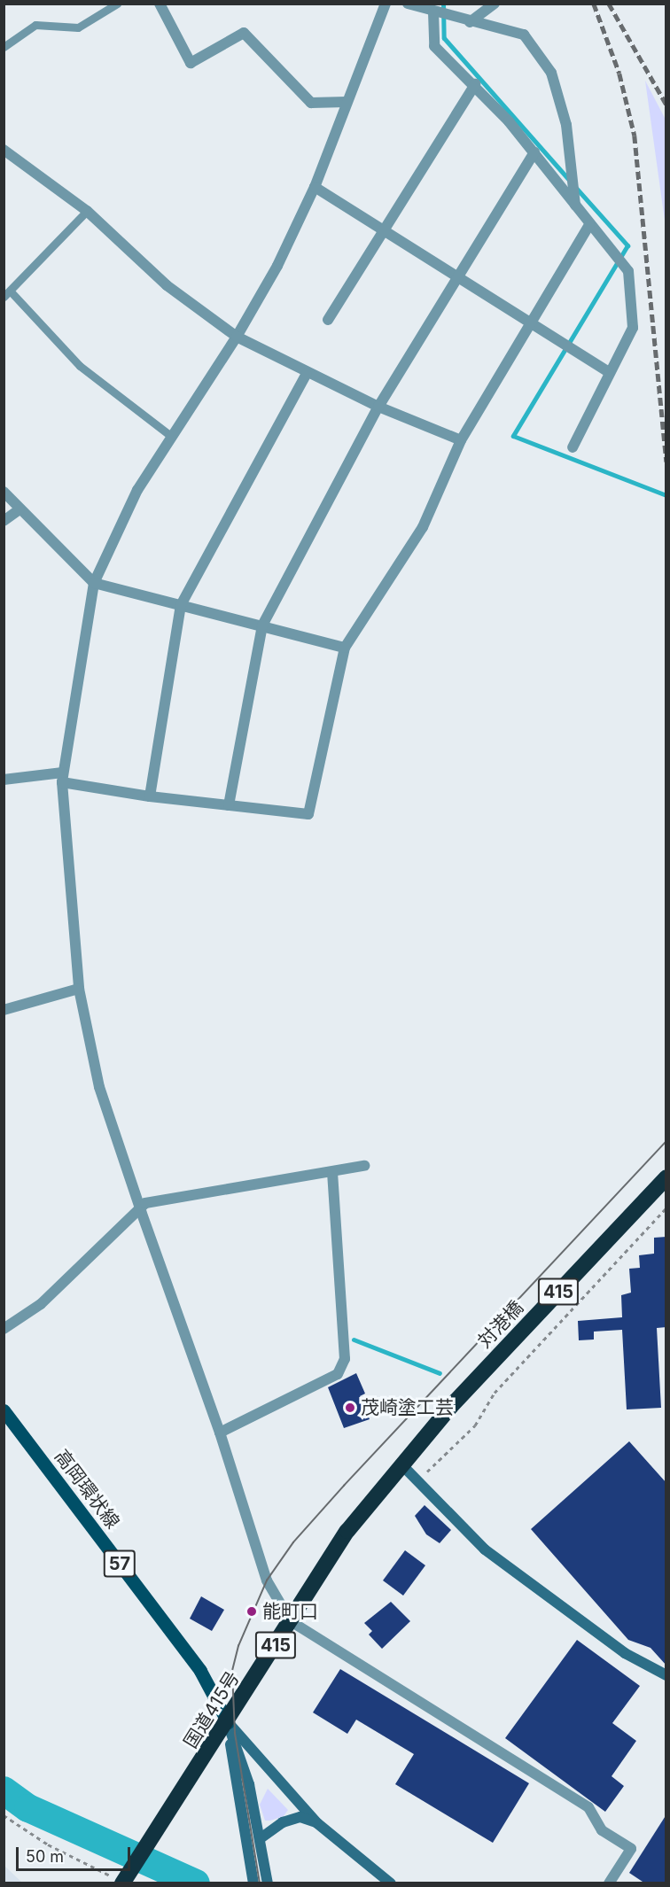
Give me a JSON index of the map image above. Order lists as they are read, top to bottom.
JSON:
{
  "streets": {
    "highway": ["415", "対港橋", "国道415号"],
    "main road": ["高岡環状線", "57"]
  },
  "crossings": [
    ["対港橋", "国道415号"],
    ["高岡環状線", "国道415号"]
  ],
  "places": ["茂崎塗工芸", "能町口"],
  "scale_bar": "50 m"
}
